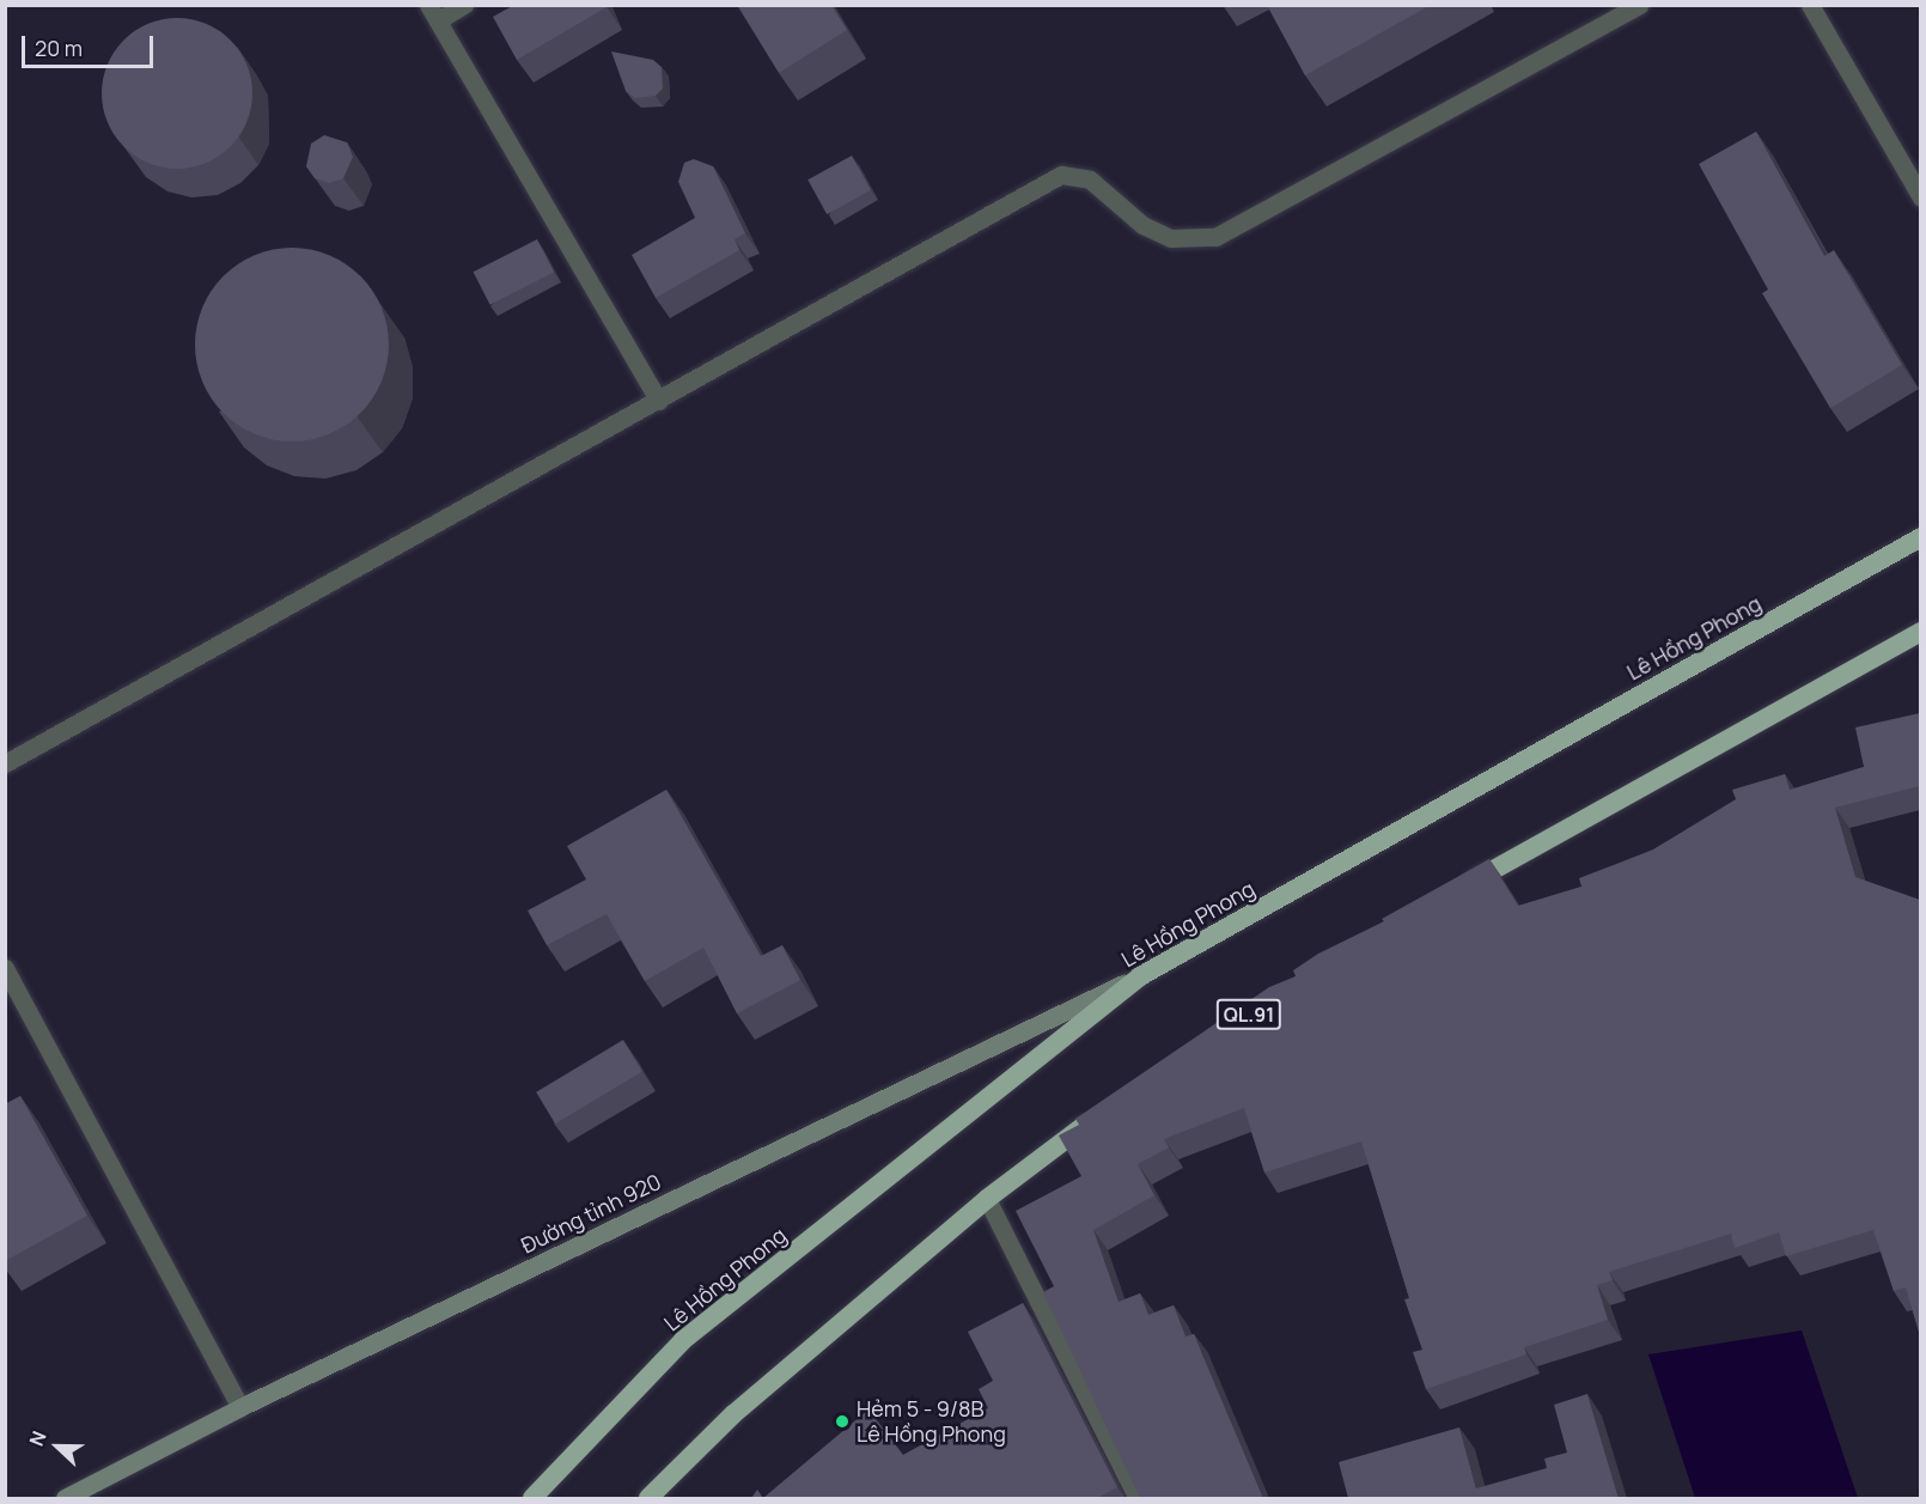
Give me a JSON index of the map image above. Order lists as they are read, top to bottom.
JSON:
{
  "streets": {
    "highway": ["Lê Hồng Phong"],
    "main road": ["Đường tỉnh 920"]
  },
  "crossings": [
    ["Lê Hồng Phong", "Đường tỉnh 920"]
  ],
  "places": ["Hẻm 5 - 9/8B Lê Hồng Phong"],
  "scale_bar": "20 m",
  "north": "left"
}
